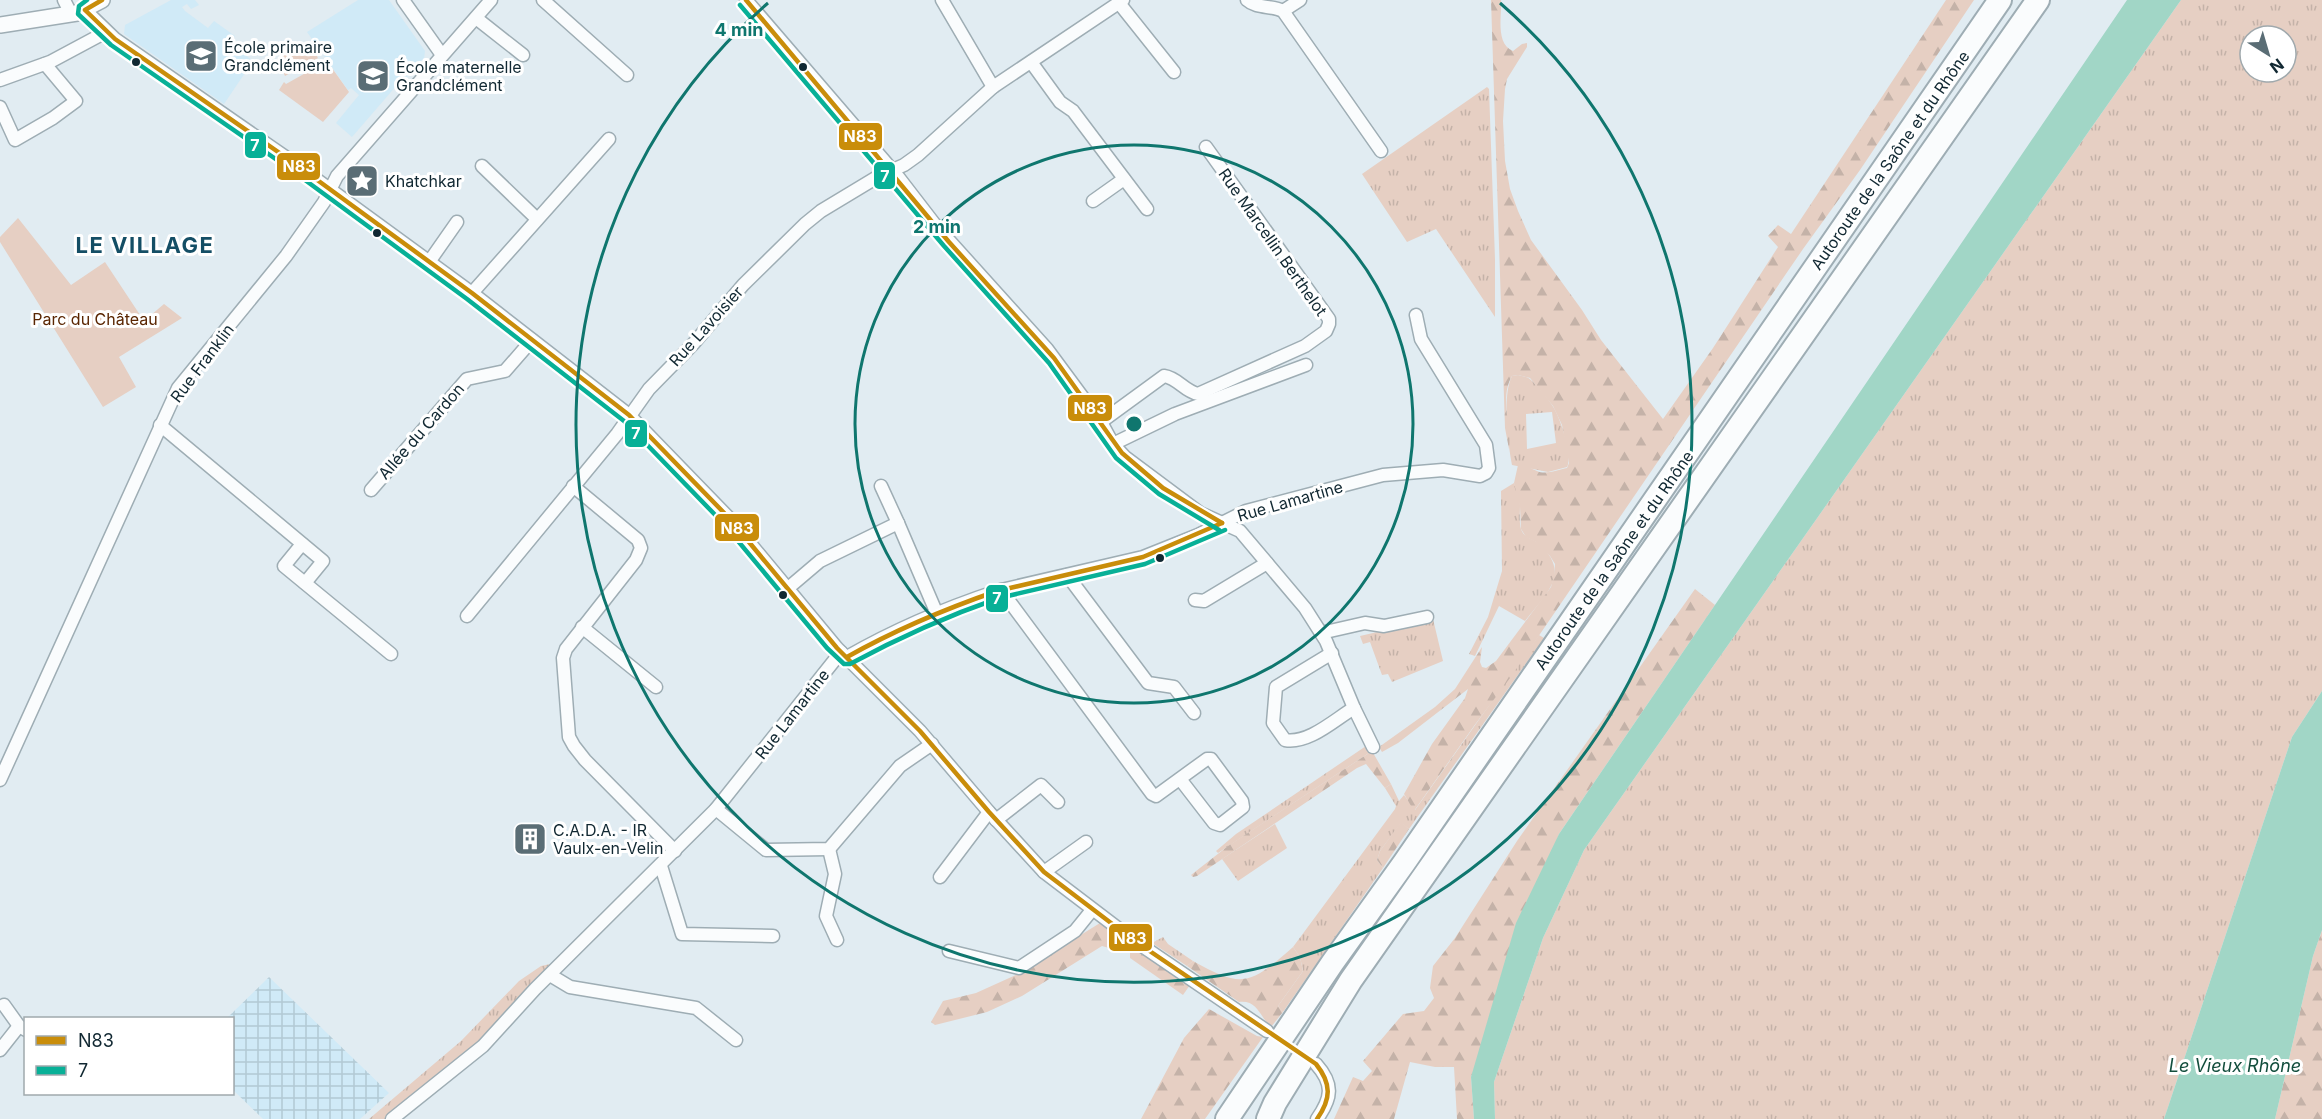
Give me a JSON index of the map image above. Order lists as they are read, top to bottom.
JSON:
{
  "streets": {
    "highway": ["Autoroute de la Saône et du Rhône"],
    "street": [
      "Rue Marcellin Berthelot",
      "Rue Lavoisier",
      "Rue Franklin",
      "Allée du Cardon",
      "Rue Lamartine"
    ]
  },
  "districts": ["LE VILLAGE"],
  "water": ["Le Vieux Rhône"],
  "parks": ["Parc du Château"],
  "places": {
    "school or university": ["École primaire Grandclément", "École maternelle Grandclément"],
    "place": ["Khatchkar"],
    "building": ["C.A.D.A. - IR Vaulx-en-Velin"]
  },
  "lines": ["transit line N83", "transit line 7"],
  "legend": ["N83", "7"],
  "north": "bottom right",
  "rings": ["4 min", "2 min"]
}
